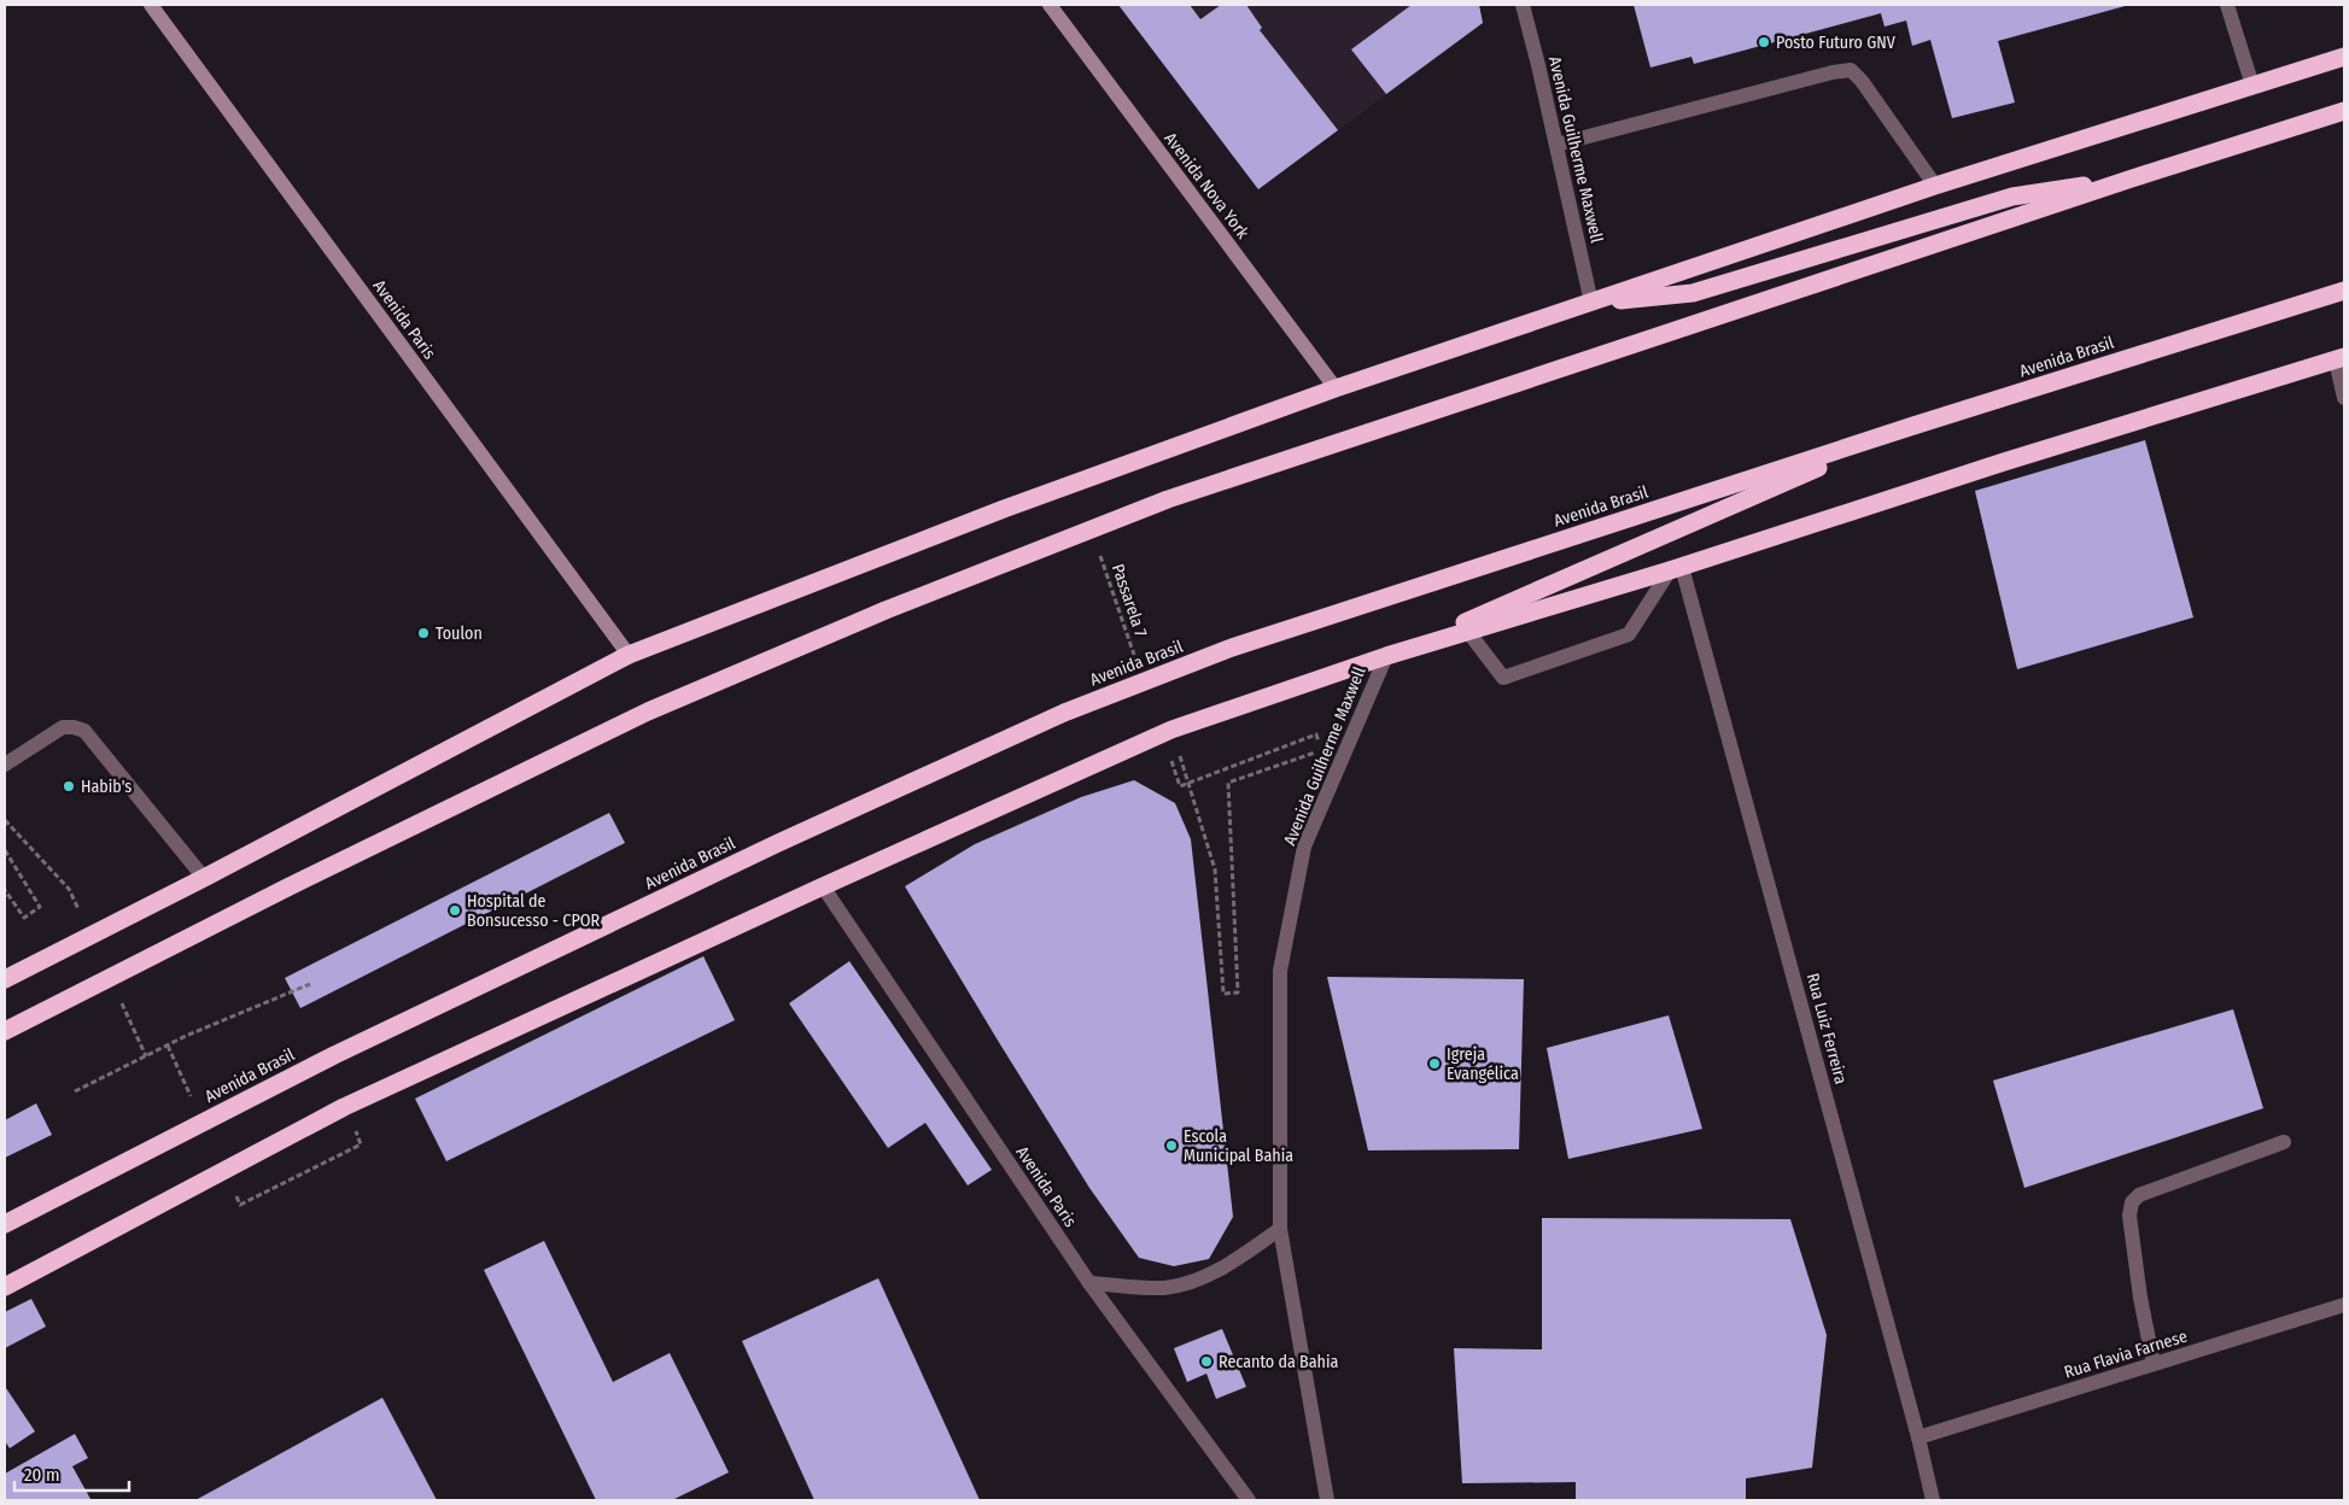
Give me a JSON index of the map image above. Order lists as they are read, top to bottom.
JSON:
{
  "streets": {
    "highway": ["Avenida Brasil"],
    "main road": ["Avenida Nova York", "Avenida Paris"],
    "street": ["Avenida Guilherme Maxwell", "Rua Luiz Ferreira", "Rua Flavia Farnese"],
    "path": ["Passarela 7"]
  },
  "crossings": [
    ["Rua Luiz Ferreira", "Rua Flavia Farnese"]
  ],
  "places": [
    "Posto Futuro GNV",
    "Toulon",
    "Habib's",
    "Hospital de Bonsucesso - CPOR",
    "Igreja Evangélica",
    "Escola Municipal Bahia",
    "Recanto da Bahia"
  ],
  "scale_bar": "20 m"
}
